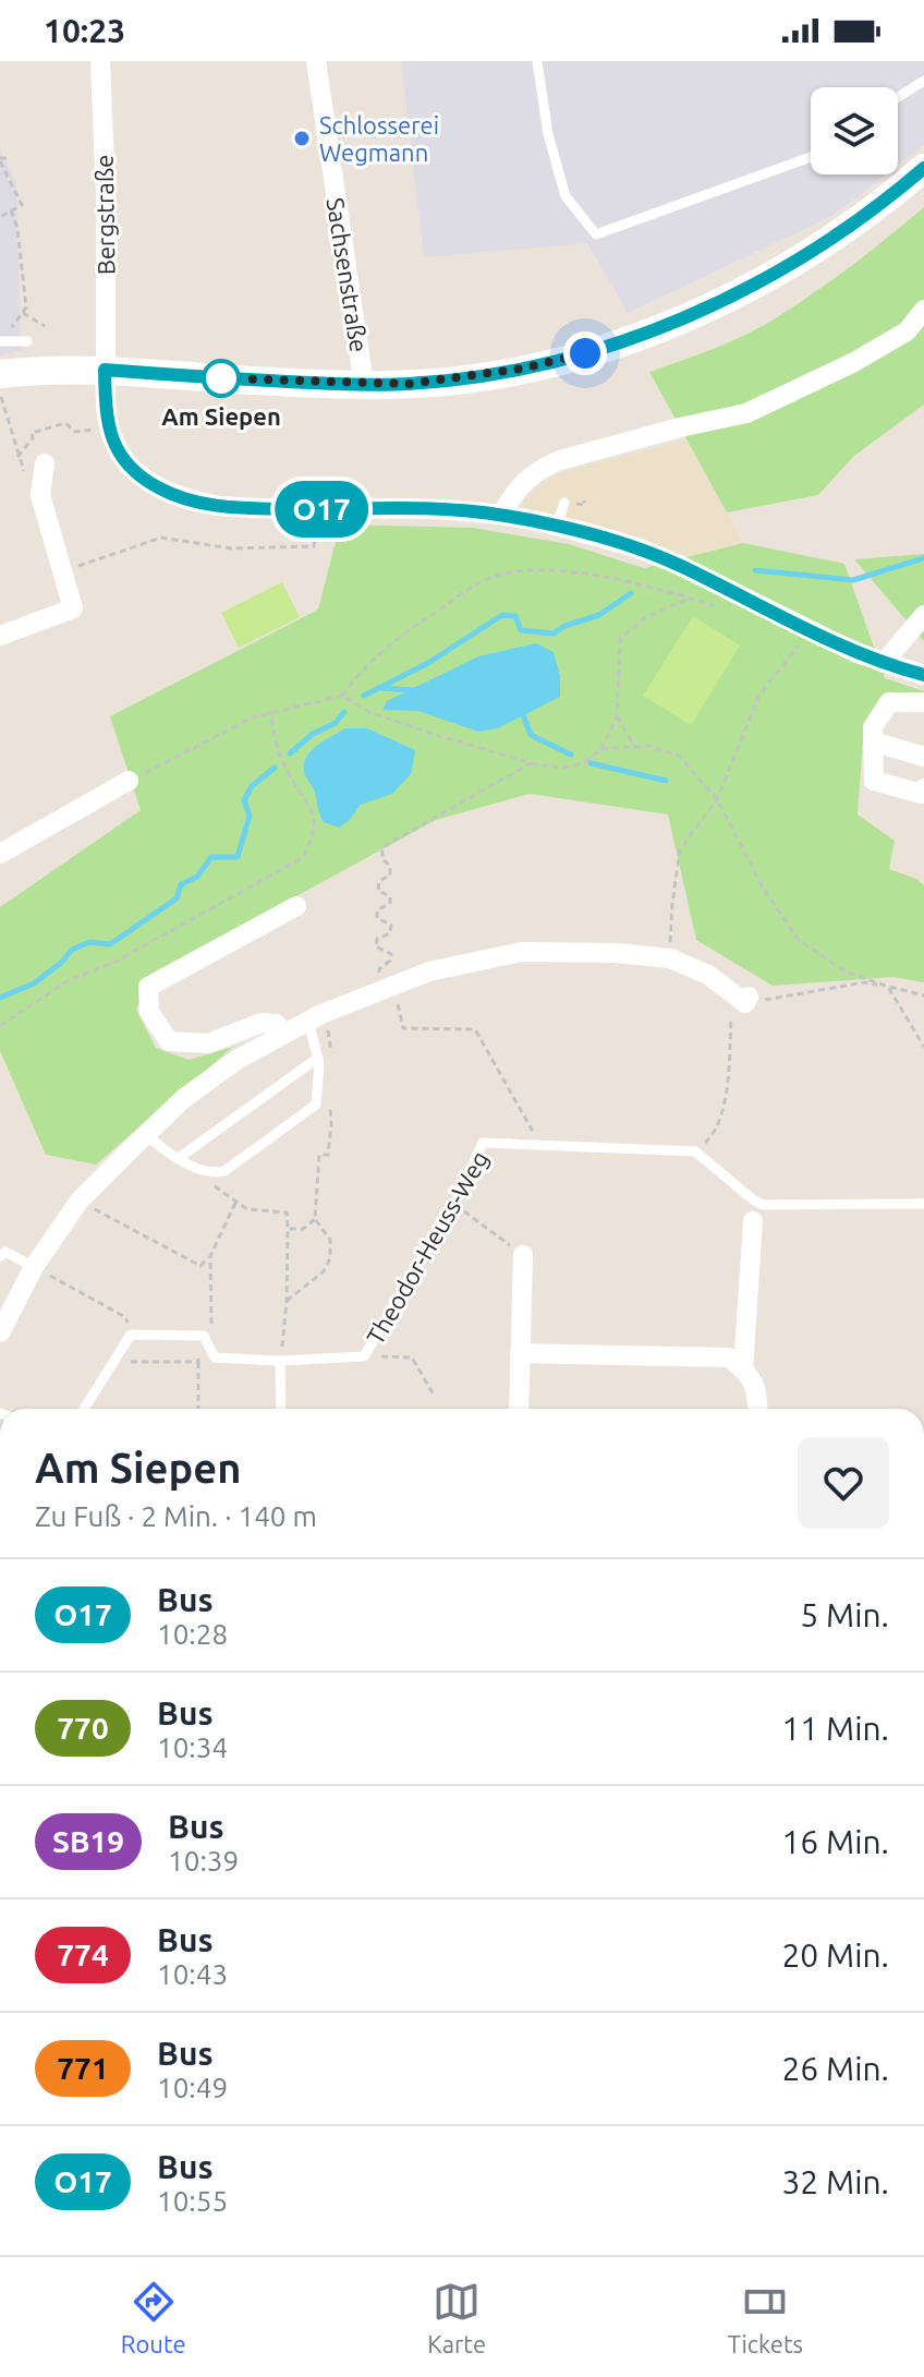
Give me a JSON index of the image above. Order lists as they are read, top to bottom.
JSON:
{
  "streets": {
    "street": ["Bergstraße", "Sachsenstraße"],
    "lane": ["Theodor-Heuss-Weg"]
  },
  "places": ["Schlosserei Wegmann", "Am Siepen"],
  "lines": ["bus line O17"],
  "page": {
    "status": "10:23",
    "on_map": "O17",
    "heading": ["Am Siepen", "Zu Fuß · 2 Min. · 140 m"],
    "list": [
      {
        "mark": "O17",
        "name": "Bus",
        "note": "10:28",
        "value": "5 Min."
      },
      {
        "mark": "770",
        "name": "Bus",
        "note": "10:34",
        "value": "11 Min."
      },
      {
        "mark": "SB19",
        "name": "Bus",
        "note": "10:39",
        "value": "16 Min."
      },
      {
        "mark": "774",
        "name": "Bus",
        "note": "10:43",
        "value": "20 Min."
      },
      {
        "mark": "771",
        "name": "Bus",
        "note": "10:49",
        "value": "26 Min."
      },
      {
        "mark": "O17",
        "name": "Bus",
        "note": "10:55",
        "value": "32 Min."
      }
    ],
    "tabs": ["Route", "Karte", "Tickets"]
  }
}
